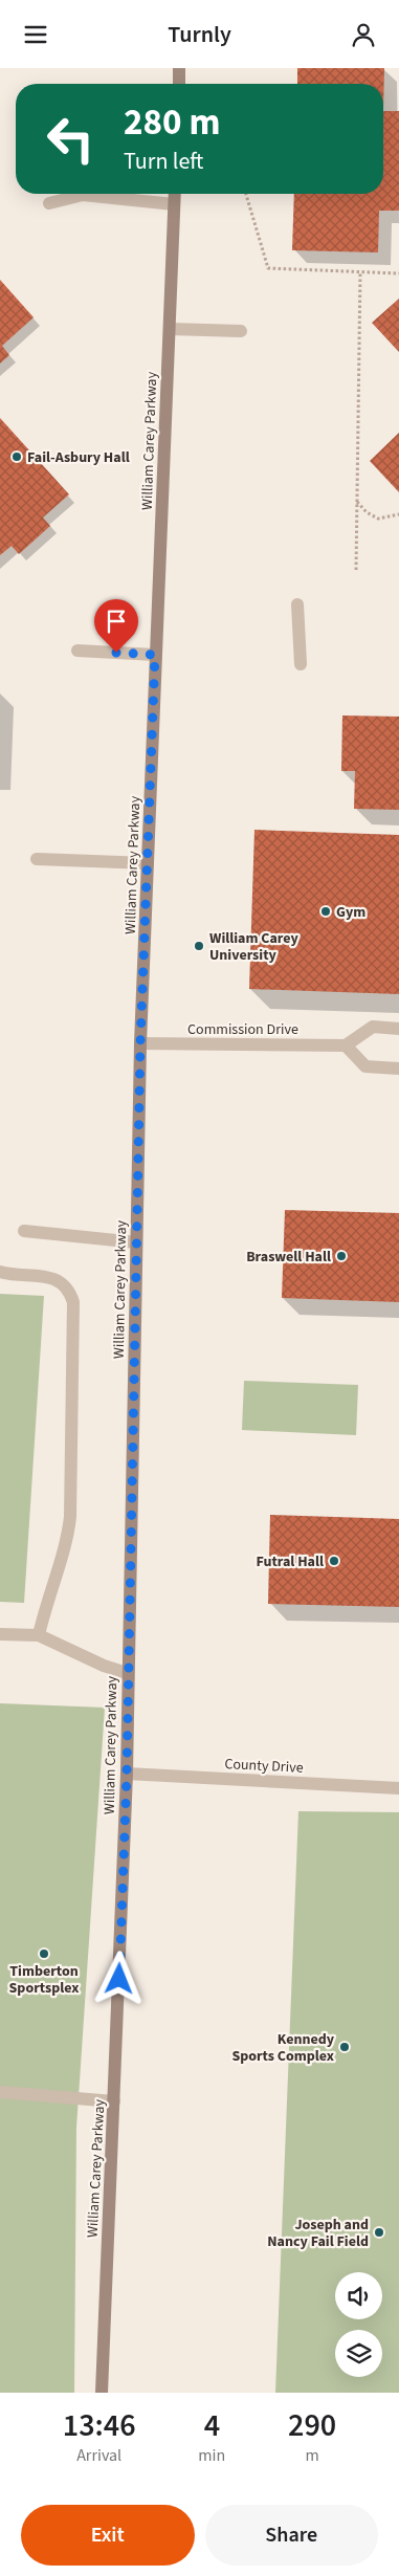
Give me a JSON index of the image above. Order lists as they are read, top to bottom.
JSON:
{
  "streets": {
    "street": ["William Carey Parkway", "Commission Drive", "County Drive"]
  },
  "crossings": [
    ["William Carey Parkway", "Commission Drive"],
    ["William Carey Parkway", "County Drive"]
  ],
  "places": [
    "Fail-Asbury Hall",
    "Gym",
    "William Carey University",
    "Braswell Hall",
    "Futral Hall",
    "Timberton Sportsplex",
    "Kennedy Sports Complex",
    "Joseph and Nancy Fail Field"
  ],
  "page": {
    "header": "Turnly",
    "turn": ["280 m", "Turn left"],
    "eta": [
      "13:46",
      "Arrival",
      "4",
      "min",
      "290",
      "m"
    ],
    "buttons": ["Exit", "Share"]
  }
}
